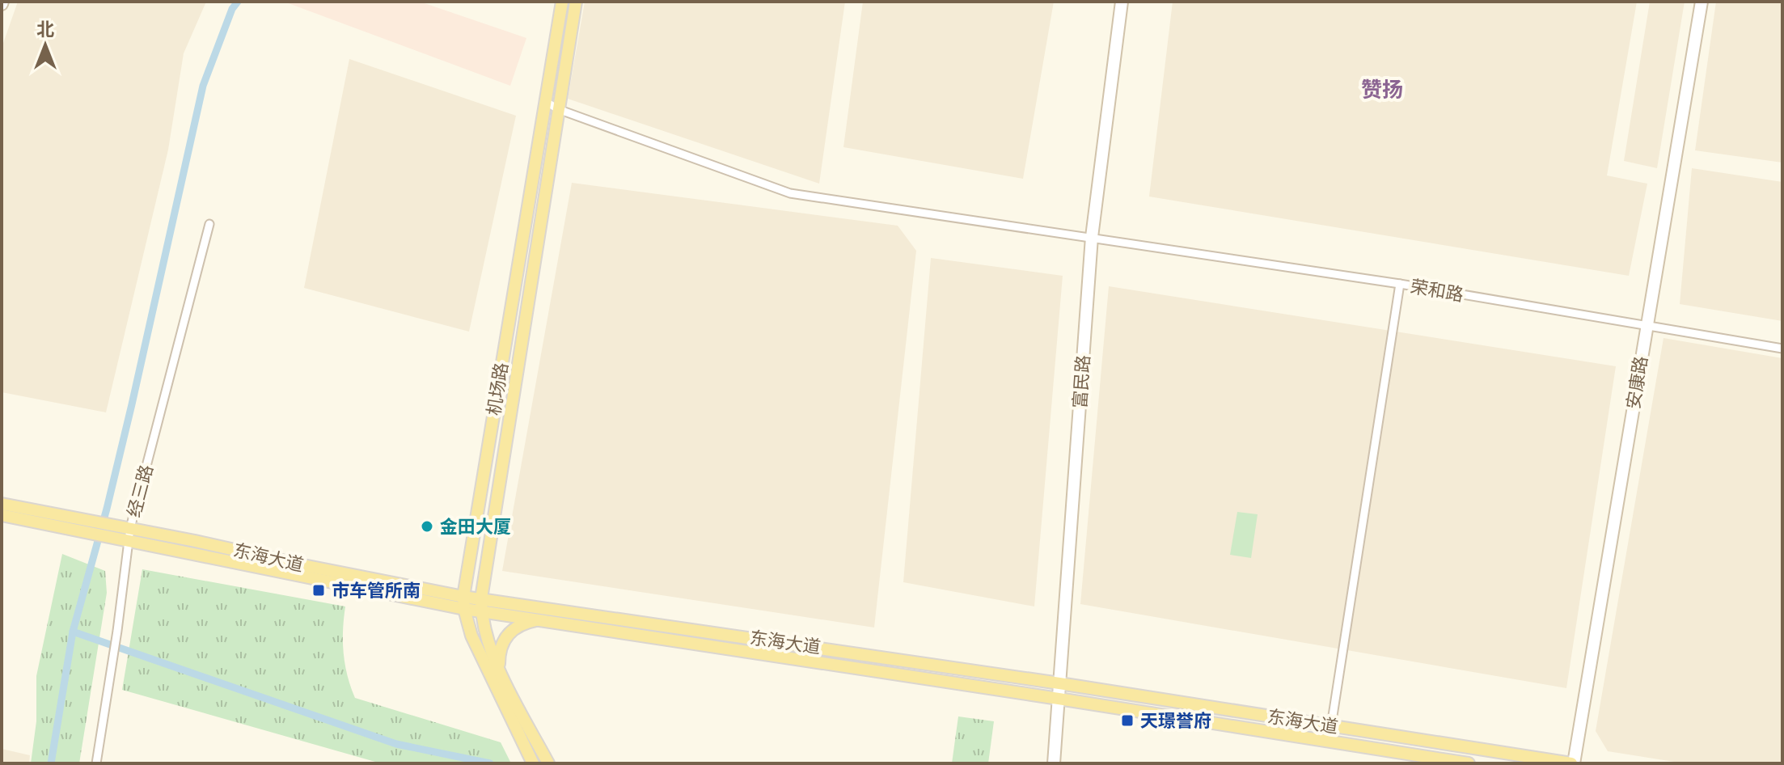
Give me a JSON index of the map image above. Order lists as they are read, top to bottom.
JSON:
{
  "streets": {
    "main road": ["机场路", "东海大道"],
    "street": [
      "荣和路",
      "富民路",
      "安康路",
      "经三路"
    ]
  },
  "crossings": [
    ["荣和路", "富民路"],
    ["荣和路", "安康路"],
    ["荣和路", "机场路"],
    ["富民路", "东海大道"],
    ["安康路", "东海大道"],
    ["机场路", "东海大道"],
    ["经三路", "东海大道"]
  ],
  "districts": ["赞扬"],
  "places": {
    "other": ["金田大厦"],
    "transit": ["市车管所南", "天璟誉府"]
  },
  "north": "top"
}
